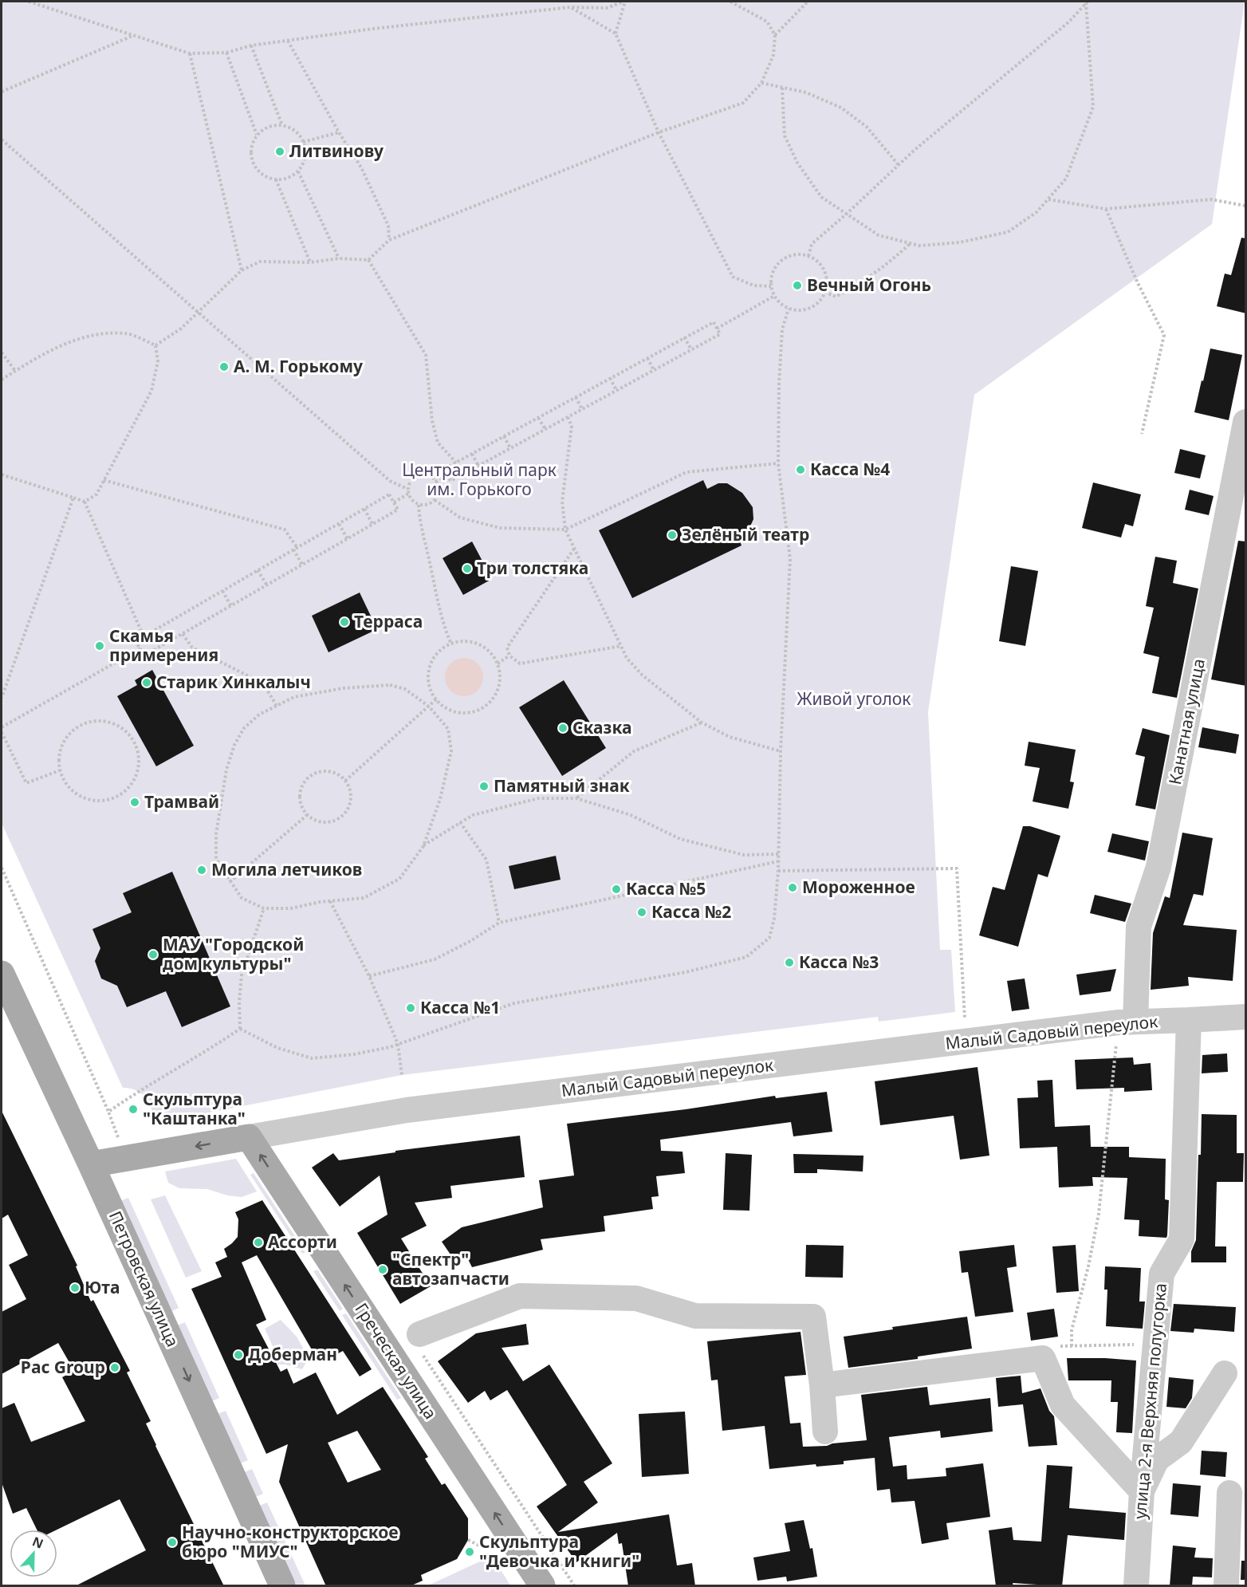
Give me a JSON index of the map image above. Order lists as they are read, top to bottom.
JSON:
{
  "streets": {
    "main road": ["Малый Садовый переулок", "Петровская улица", "Греческая улица"],
    "street": ["Канатная улица", "улица 2-я Верхняя полугорка"]
  },
  "crossings": [
    ["Канатная улица", "Малый Садовый переулок"],
    ["Малый Садовый переулок", "Петровская улица"],
    ["Малый Садовый переулок", "Греческая улица"],
    ["Малый Садовый переулок", "улица 2-я Верхняя полугорка"]
  ],
  "one_way": ["Петровская улица", "Греческая улица"],
  "parks": ["Центральный парк им. Горького", "Живой уголок"],
  "places": [
    "Литвинову",
    "Вечный Огонь",
    "А. М. Горькому",
    "Касса №4",
    "Зелёный театр",
    "Три толстяка",
    "Терраса",
    "Скамья примерения",
    "Старик Хинкалыч",
    "Сказка",
    "Памятный знак",
    "Трамвай",
    "Могила летчиков",
    "Мороженное",
    "Касса №5",
    "Касса №2",
    "МАУ \"Городской дом культуры\"",
    "Касса №3",
    "Касса №1",
    "Скульптура \"Каштанка\"",
    "Ассорти",
    "\"Спектр\" автозапчасти",
    "Юта",
    "Доберман",
    "Pac Group",
    "Научно-конструкторское бюро \"МИУС\"",
    "Скульптура \"Девочка и книги\""
  ],
  "north": "top"
}
